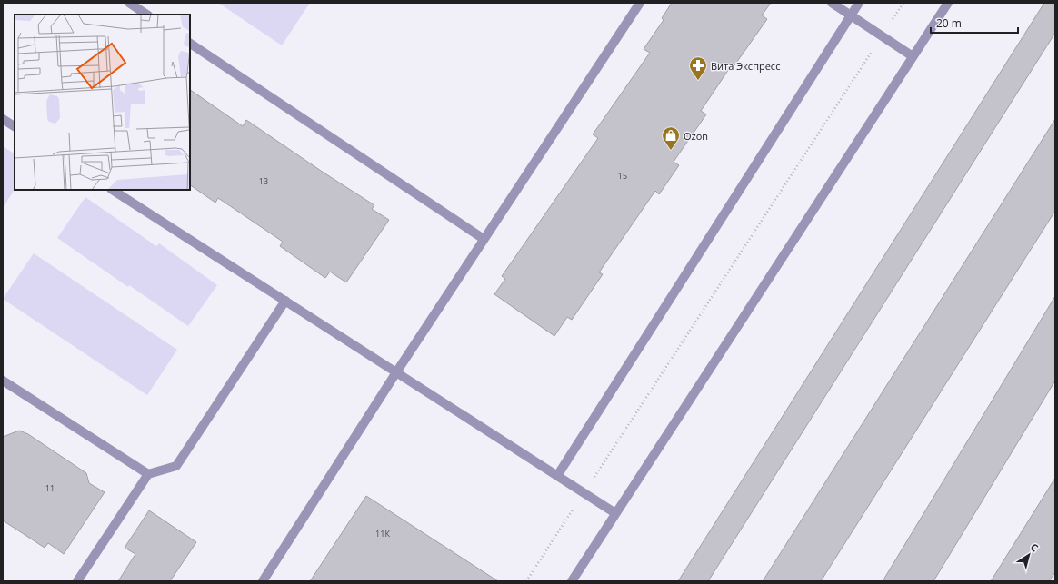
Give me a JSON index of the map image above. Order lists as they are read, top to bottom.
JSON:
{
  "places": {
    "pharmacy": ["Вита Экспресс"],
    "shop": ["Ozon"]
  },
  "house_numbers": [
    "15",
    "13",
    "11",
    "11К"
  ],
  "scale_bar": "20 m",
  "north": "top right"
}
